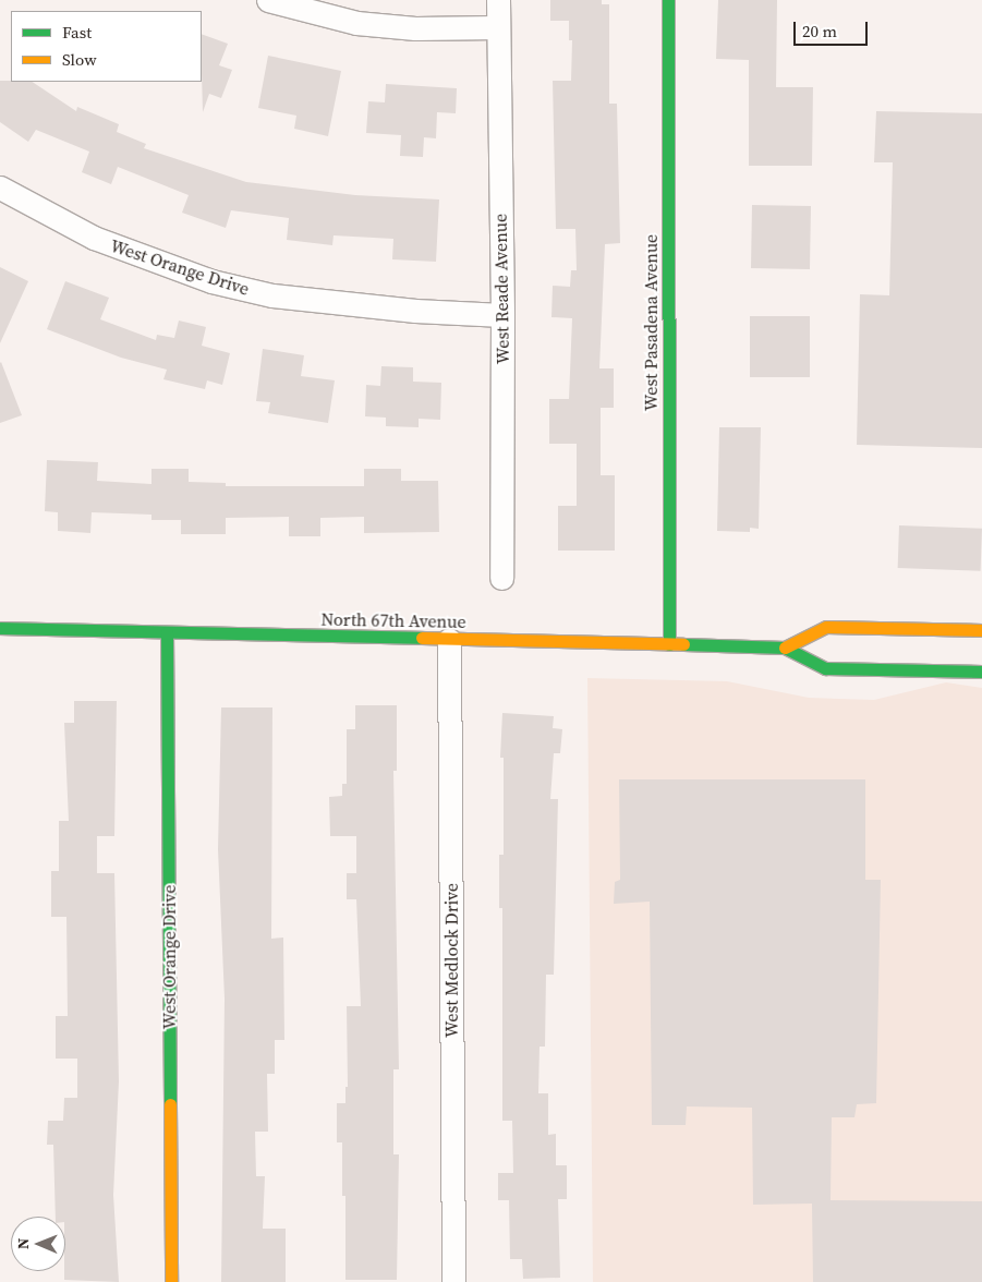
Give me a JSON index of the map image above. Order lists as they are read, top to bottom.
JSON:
{
  "streets": {
    "street": [
      "West Orange Drive",
      "West Reade Avenue",
      "West Pasadena Avenue",
      "North 67th Avenue",
      "West Medlock Drive"
    ]
  },
  "crossings": [
    ["West Orange Drive", "West Reade Avenue"],
    ["West Orange Drive", "North 67th Avenue"],
    ["West Pasadena Avenue", "North 67th Avenue"],
    ["North 67th Avenue", "West Medlock Drive"]
  ],
  "legend": ["Fast", "Slow"],
  "scale_bar": "20 m",
  "north": "left"
}
